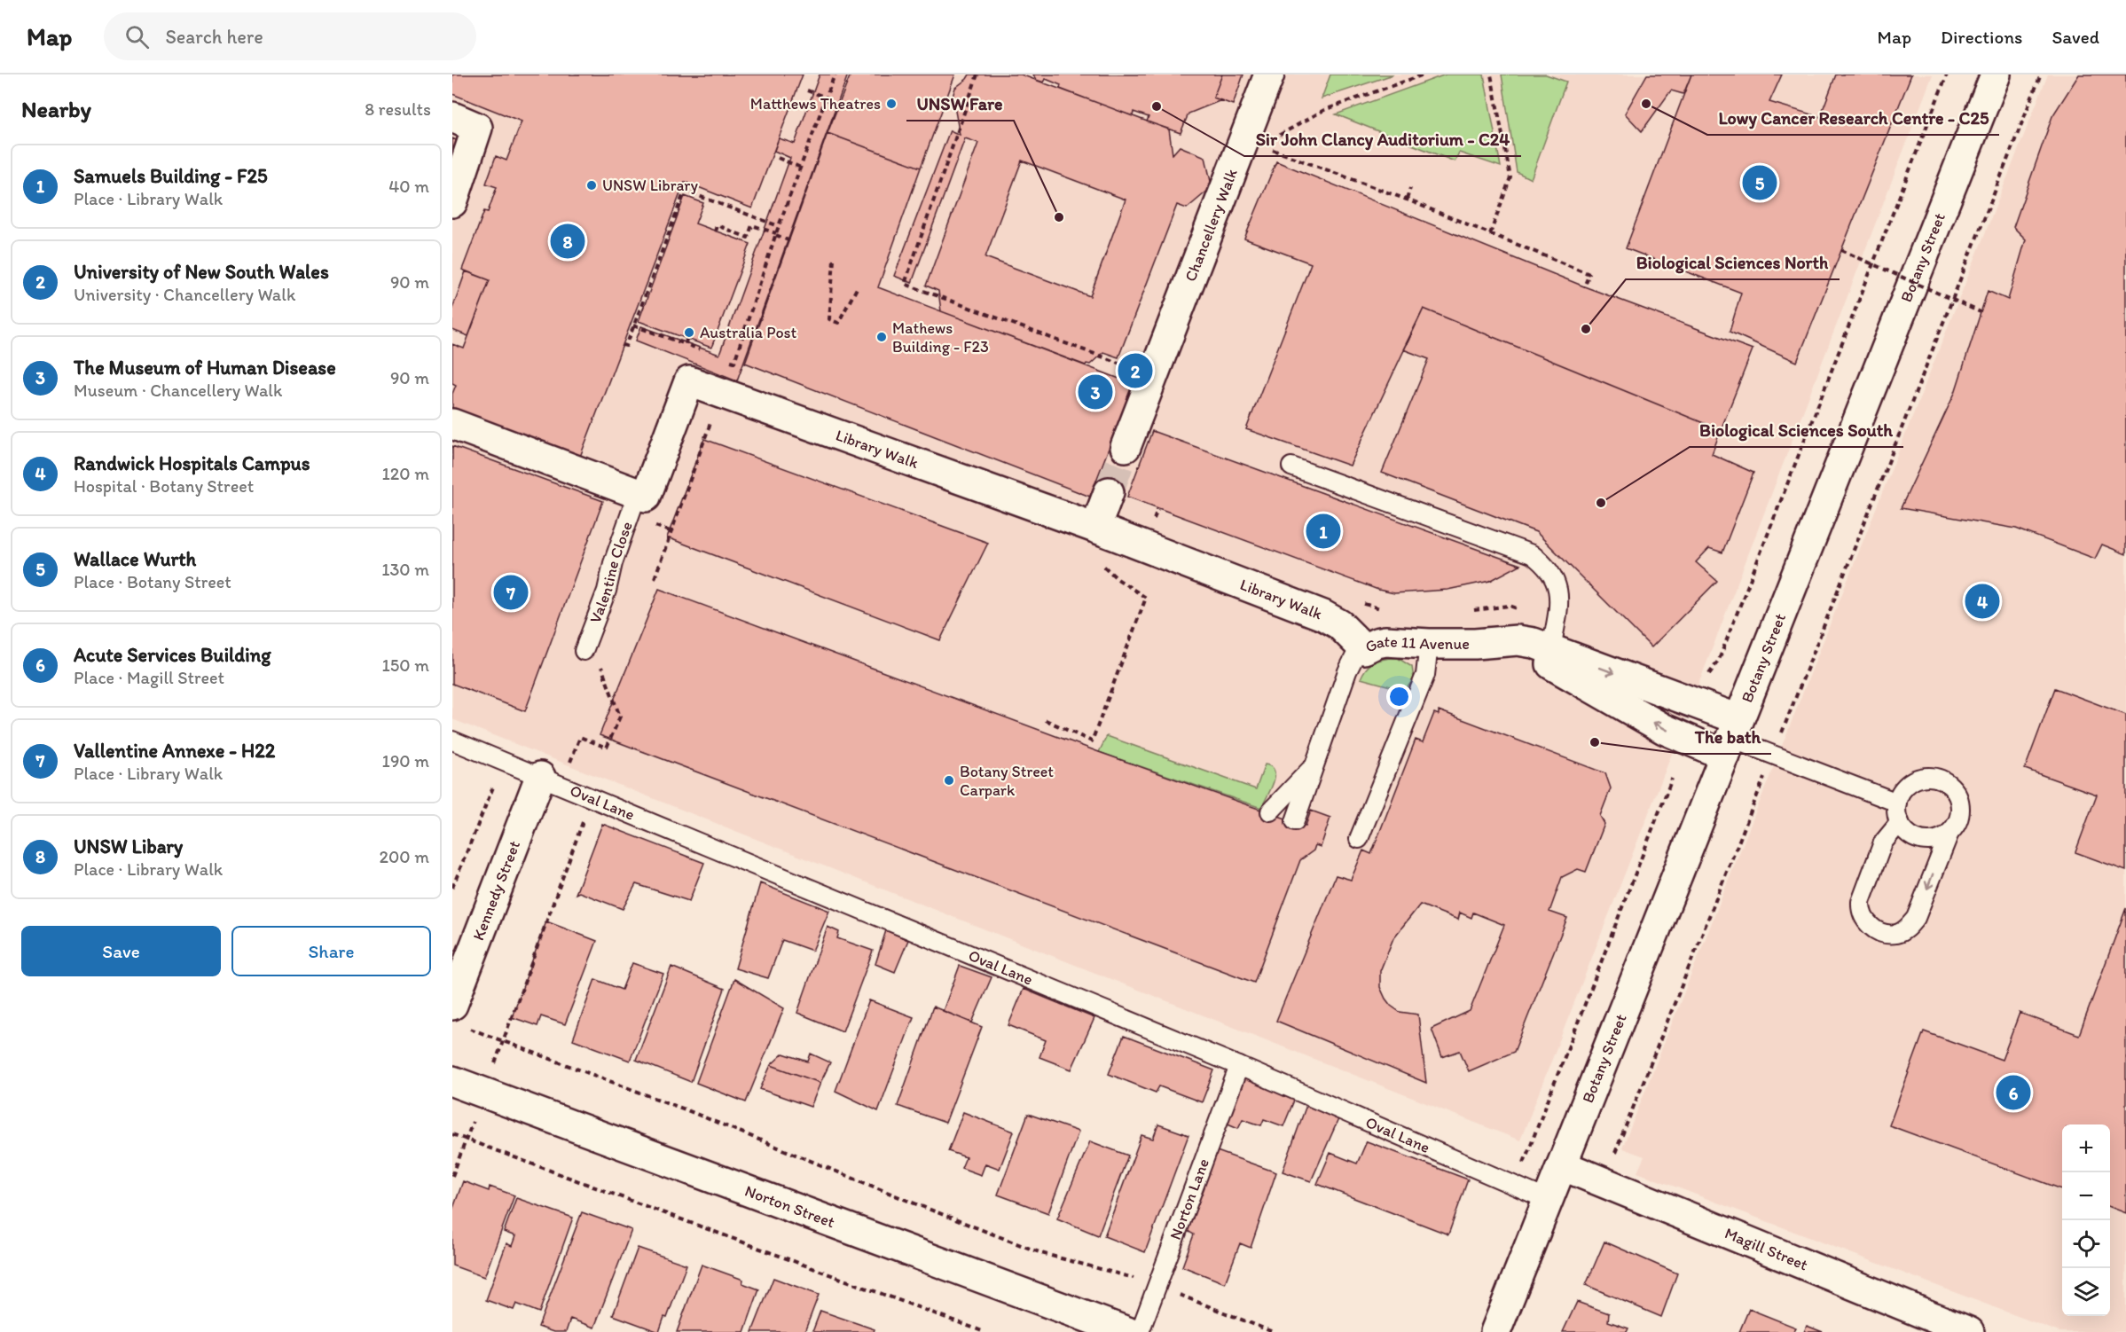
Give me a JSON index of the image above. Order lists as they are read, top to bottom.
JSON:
{
  "streets": {
    "street": [
      "Chancellery Walk",
      "Botany Street",
      "Library Walk",
      "Gate 11 Avenue",
      "Kennedy Street",
      "Norton Street",
      "Magill Street"
    ],
    "lane": ["Valentine Close", "Oval Lane", "Norton Lane"]
  },
  "crossings": [
    ["Botany Street", "Gate 11 Avenue"],
    ["Botany Street", "Oval Lane"],
    ["Botany Street", "Magill Street"],
    ["Library Walk", "Valentine Close"],
    ["Library Walk", "Gate 11 Avenue"],
    ["Oval Lane", "Kennedy Street"],
    ["Oval Lane", "Norton Lane"]
  ],
  "places": [
    "Matthews Theatres",
    "Lowy Cancer Research Centre - C25",
    "Sir John Clancy Auditorium - C24",
    "UNSW Library",
    "UNSW Fare",
    "Biological Sciences North",
    "Australia Post",
    "Mathews Building - F23",
    "Biological Sciences South",
    "The bath",
    "Botany Street Carpark"
  ],
  "page": {
    "header": "Map",
    "search": "Search here",
    "nav": ["Map", "Directions", "Saved"],
    "heading": ["Nearby", "8 results"],
    "list": [
      {
        "mark": "1",
        "name": "Samuels Building - F25",
        "note": "Place · Library Walk",
        "value": "40 m"
      },
      {
        "mark": "2",
        "name": "University of New South Wales",
        "note": "University · Chancellery Walk",
        "value": "90 m"
      },
      {
        "mark": "3",
        "name": "The Museum of Human Disease",
        "note": "Museum · Chancellery Walk",
        "value": "90 m"
      },
      {
        "mark": "4",
        "name": "Randwick Hospitals Campus",
        "note": "Hospital · Botany Street",
        "value": "120 m"
      },
      {
        "mark": "5",
        "name": "Wallace Wurth",
        "note": "Place · Botany Street",
        "value": "130 m"
      },
      {
        "mark": "6",
        "name": "Acute Services Building",
        "note": "Place · Magill Street",
        "value": "150 m"
      },
      {
        "mark": "7",
        "name": "Vallentine Annexe - H22",
        "note": "Place · Library Walk",
        "value": "190 m"
      },
      {
        "mark": "8",
        "name": "UNSW Libary",
        "note": "Place · Library Walk",
        "value": "200 m"
      }
    ],
    "pins": [
      "5",
      "8",
      "2",
      "3",
      "1",
      "7",
      "4",
      "6"
    ],
    "buttons": ["Save", "Share"],
    "map_buttons": ["+", "−"]
  }
}
